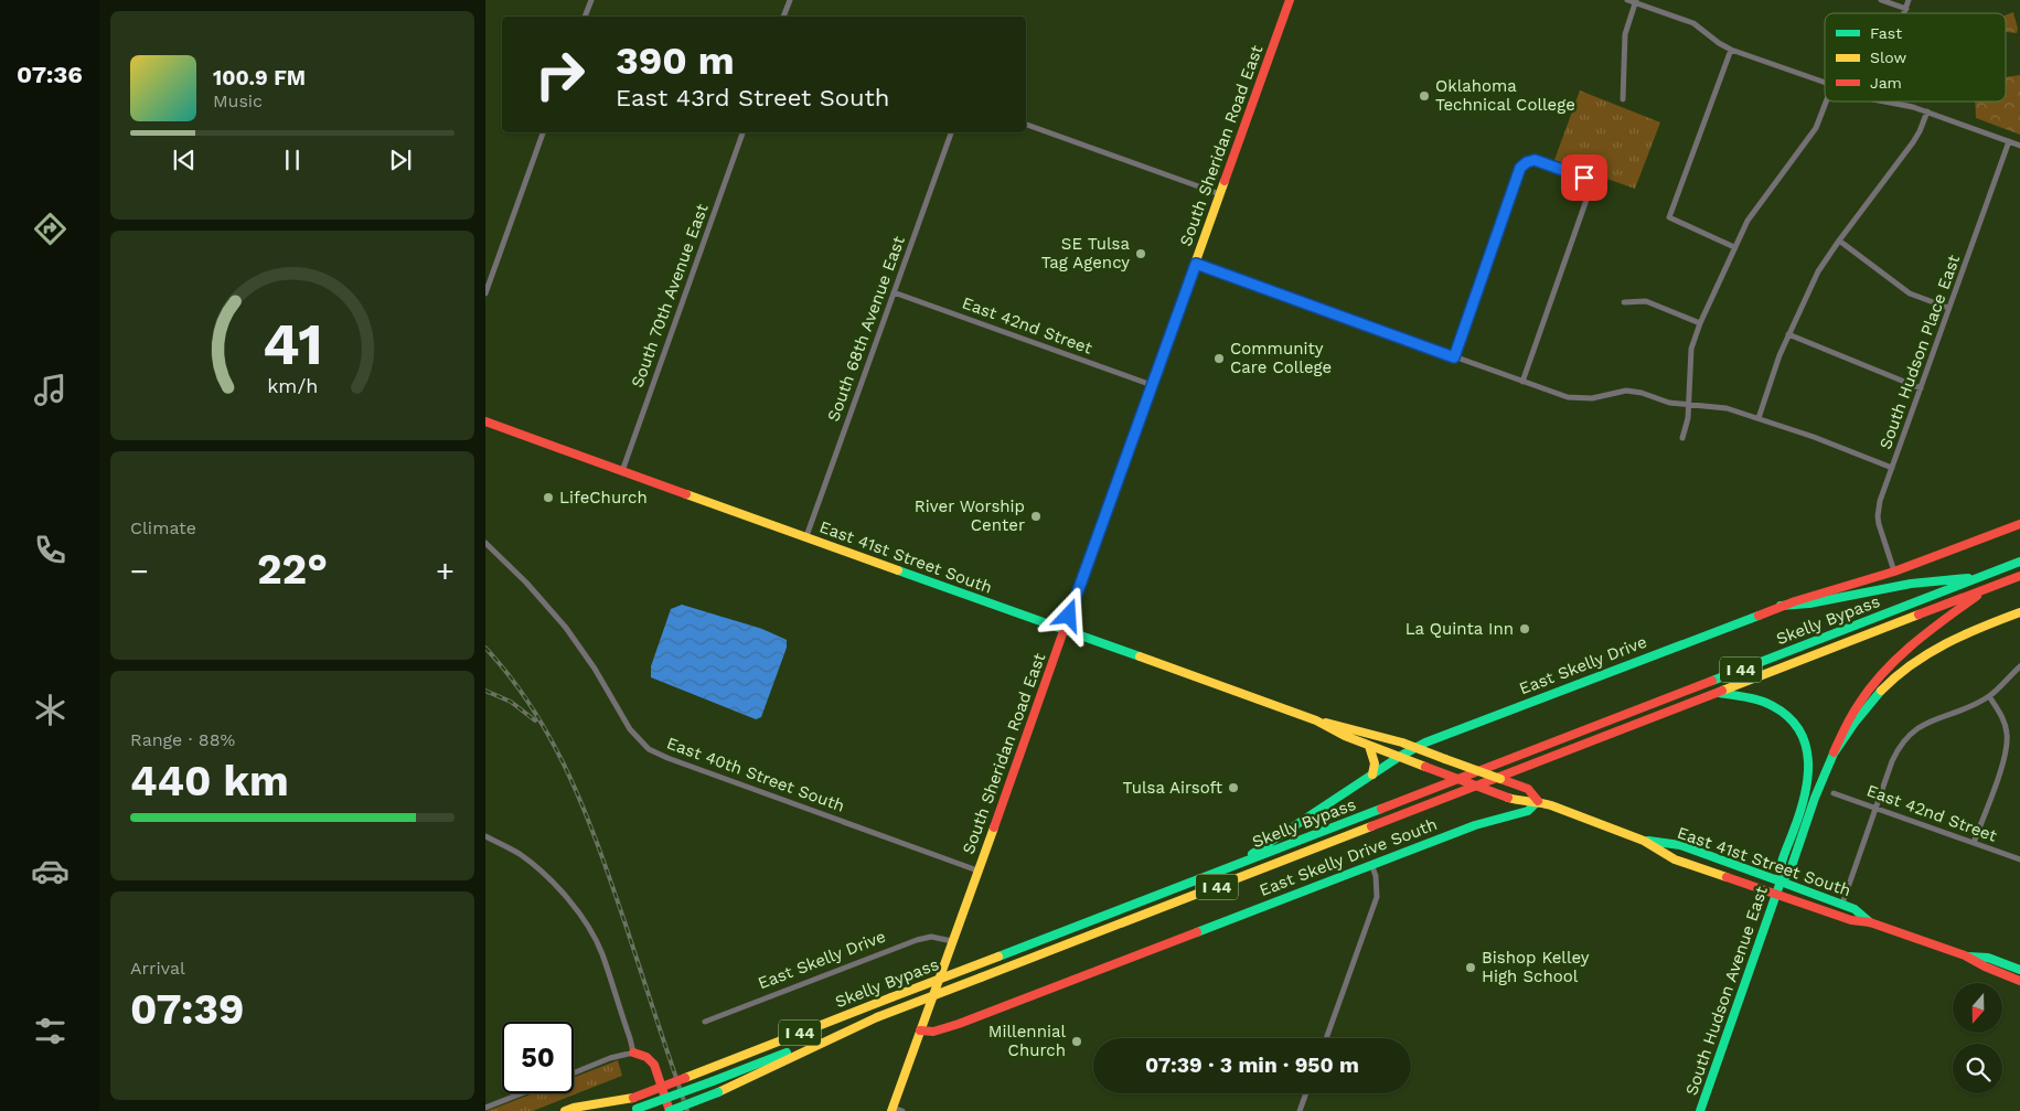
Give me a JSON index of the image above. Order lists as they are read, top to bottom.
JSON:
{
  "streets": {
    "main road": [
      "South Sheridan Road East",
      "East 41st Street South",
      "Skelly Bypass",
      "East Skelly Drive",
      "I 44",
      "East Skelly Drive South",
      "South Hudson Avenue East"
    ],
    "street": [
      "South 70th Avenue East",
      "East 42nd Street",
      "South 68th Avenue East",
      "South Hudson Place East",
      "East 40th Street South"
    ]
  },
  "crossings": [
    ["South Sheridan Road East", "East 42nd Street"],
    ["South Sheridan Road East", "East 41st Street South"],
    ["South Sheridan Road East", "East Skelly Drive"],
    ["South Sheridan Road East", "East 40th Street South"],
    ["South Sheridan Road East", "East Skelly Drive South"],
    ["South 70th Avenue East", "East 41st Street South"],
    ["East 42nd Street", "South 68th Avenue East"],
    ["South 68th Avenue East", "East 41st Street South"],
    ["East 41st Street South", "East Skelly Drive"],
    ["East 41st Street South", "East Skelly Drive South"],
    ["East 41st Street South", "South Hudson Avenue East"],
    ["Skelly Bypass", "East Skelly Drive"]
  ],
  "places": [
    "Oklahoma Technical College",
    "SE Tulsa Tag Agency",
    "Community Care College",
    "LifeChurch",
    "River Worship Center",
    "La Quinta Inn",
    "Tulsa Airsoft",
    "Bishop Kelley High School",
    "Millennial Church"
  ],
  "legend": ["Fast", "Slow", "Jam"],
  "north": "bottom",
  "page": {
    "tabs": "07:36",
    "turn": ["390 m", "East 43rd Street South"],
    "song": ["100.9 FM", "Music"],
    "tile": [
      "Climate",
      ["Range · 88%", "440 km"],
      ["Arrival", "07:39"]
    ],
    "heat": ["−", "22°", "+"],
    "limit": "50",
    "trip": "07:39 · 3 min · 950 m",
    "gauge": ["41", "km/h"]
  }
}
